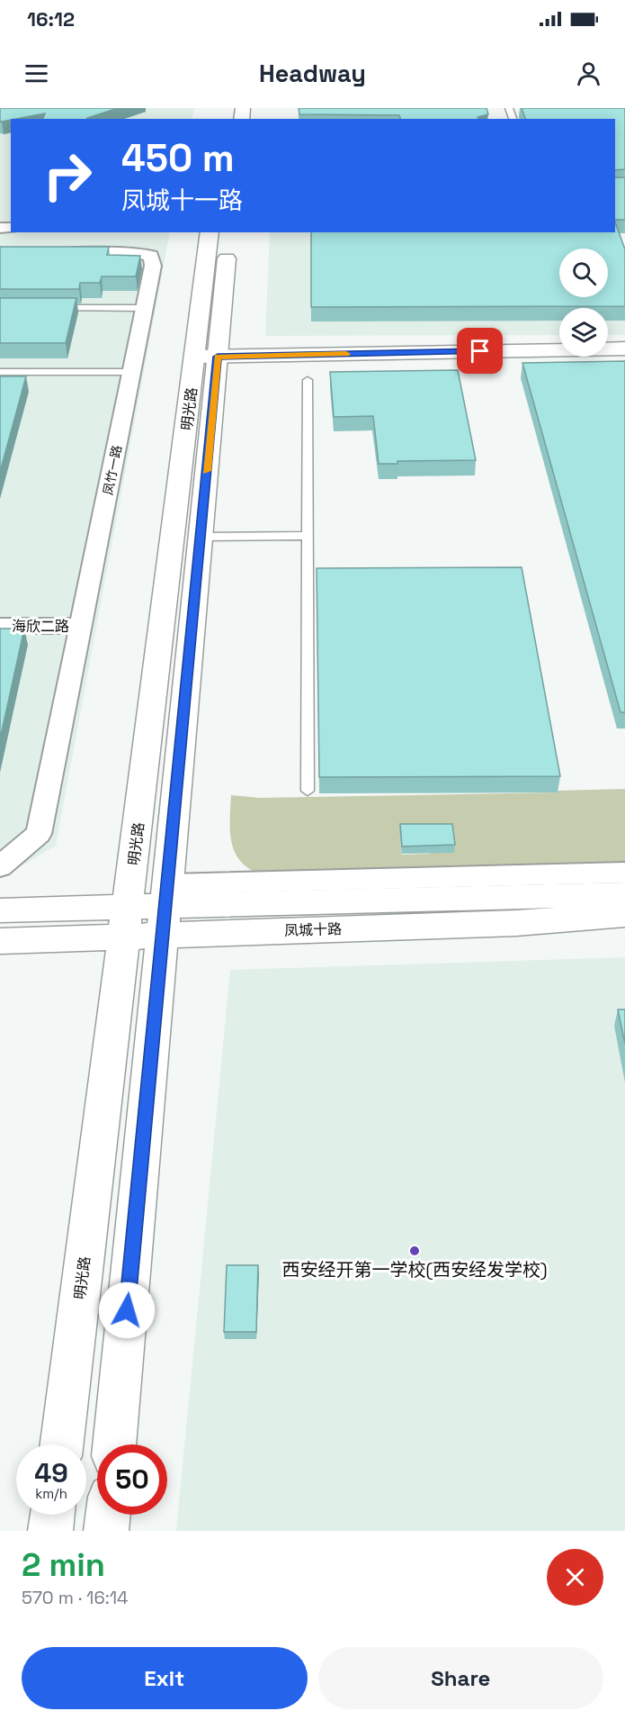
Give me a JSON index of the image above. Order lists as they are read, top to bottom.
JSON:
{
  "streets": {
    "main road": ["明光路", "凤城十路"],
    "street": ["凤竹一路", "海欣二路"]
  },
  "crossings": [
    ["明光路", "凤城十路"],
    ["凤竹一路", "海欣二路"]
  ],
  "places": ["西安经开第一学校(西安经发学校)"],
  "page": {
    "status": "16:12",
    "header": "Headway",
    "turn": ["450 m", "凤城十一路"],
    "speed": "49 km/h",
    "limit": "50",
    "heading": ["2 min", "570 m · 16:14"],
    "buttons": ["Exit", "Share"]
  }
}
